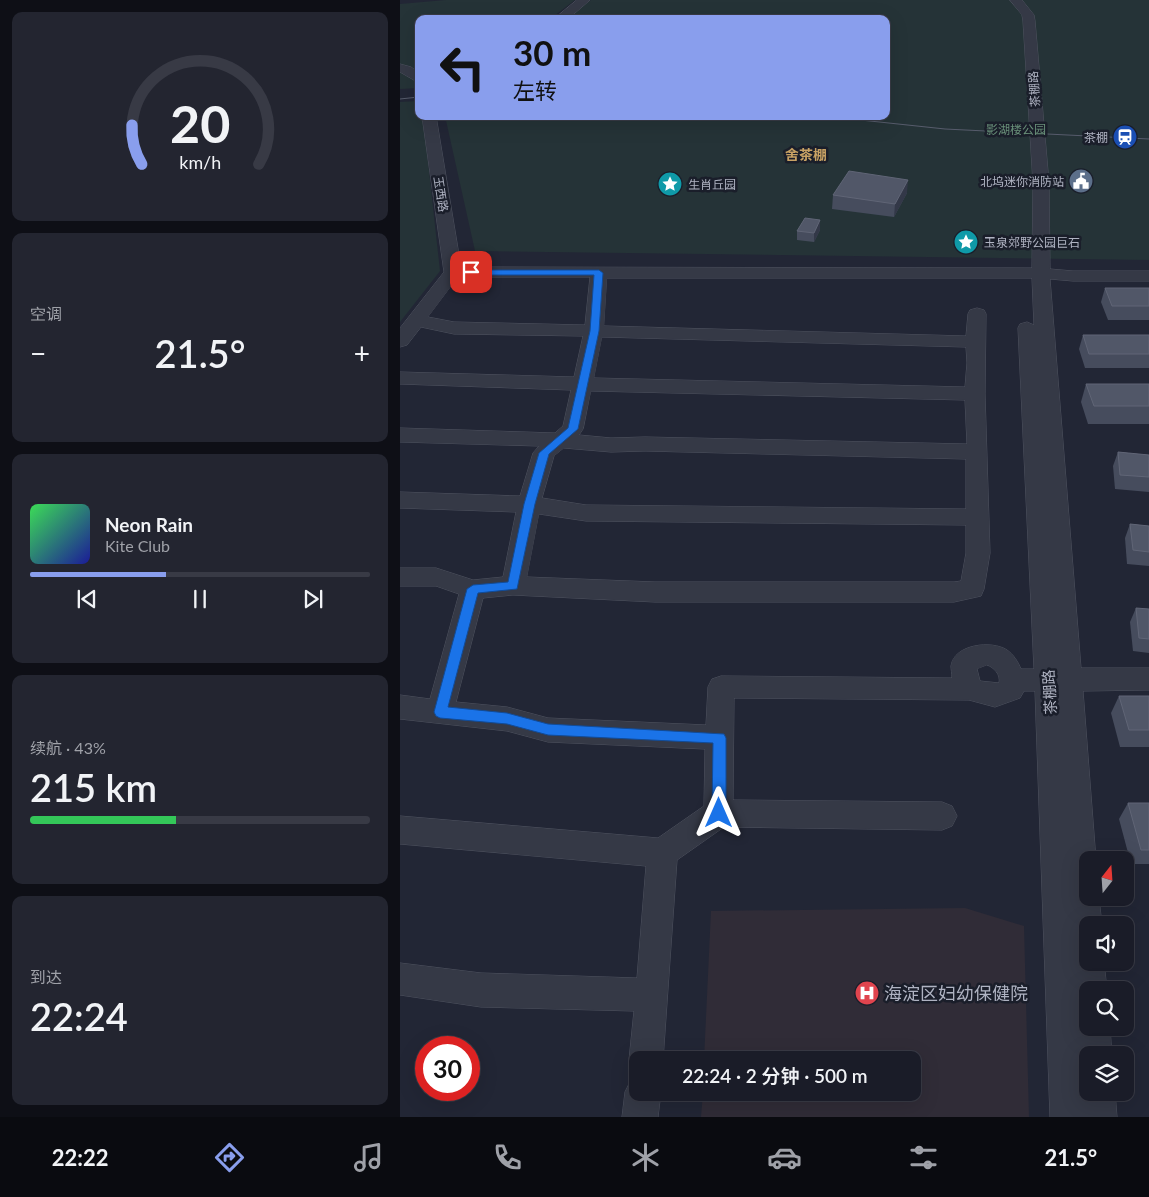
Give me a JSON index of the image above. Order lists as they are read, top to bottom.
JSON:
{
  "streets": {
    "street": ["茶棚路", "玉西路"]
  },
  "districts": ["舍茶棚"],
  "parks": ["影湖楼公园"],
  "places": {
    "station": ["茶棚"],
    "public building": ["北坞迷你消防站"],
    "place": ["生肖丘园", "玉泉郊野公园巨石"],
    "hospital": ["海淀区妇幼保健院"]
  },
  "north": "top",
  "page": {
    "turn": ["30 m", "左转"],
    "tile": [
      "空调",
      ["续航 · 43%", "215 km"],
      ["到达", "22:24"]
    ],
    "heat": ["−", "21.5°", "+"],
    "song": ["Neon Rain", "Kite Club"],
    "limit": "30",
    "trip": "22:24 · 2 分钟 · 500 m",
    "tabs": ["22:22", "21.5°"],
    "gauge": ["20", "km/h"]
  }
}
